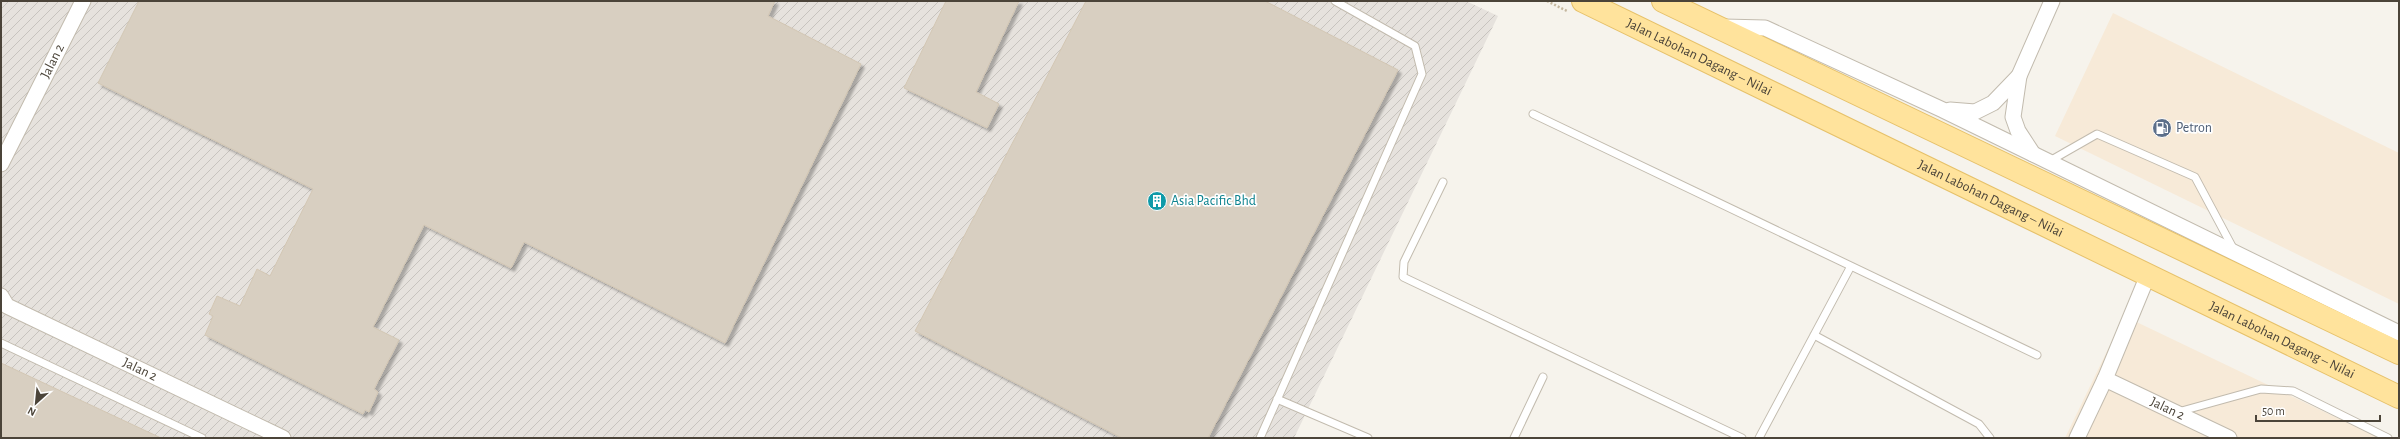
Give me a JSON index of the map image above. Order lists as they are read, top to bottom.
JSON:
{
  "streets": {
    "main road": ["Jalan Labohan Dagang ‒ Nilai"],
    "street": ["Jalan 2"]
  },
  "places": {
    "fuel station": ["Petron"],
    "building": ["Asia Pacific Bhd"]
  },
  "scale_bar": "50 m",
  "north": "bottom left"
}
